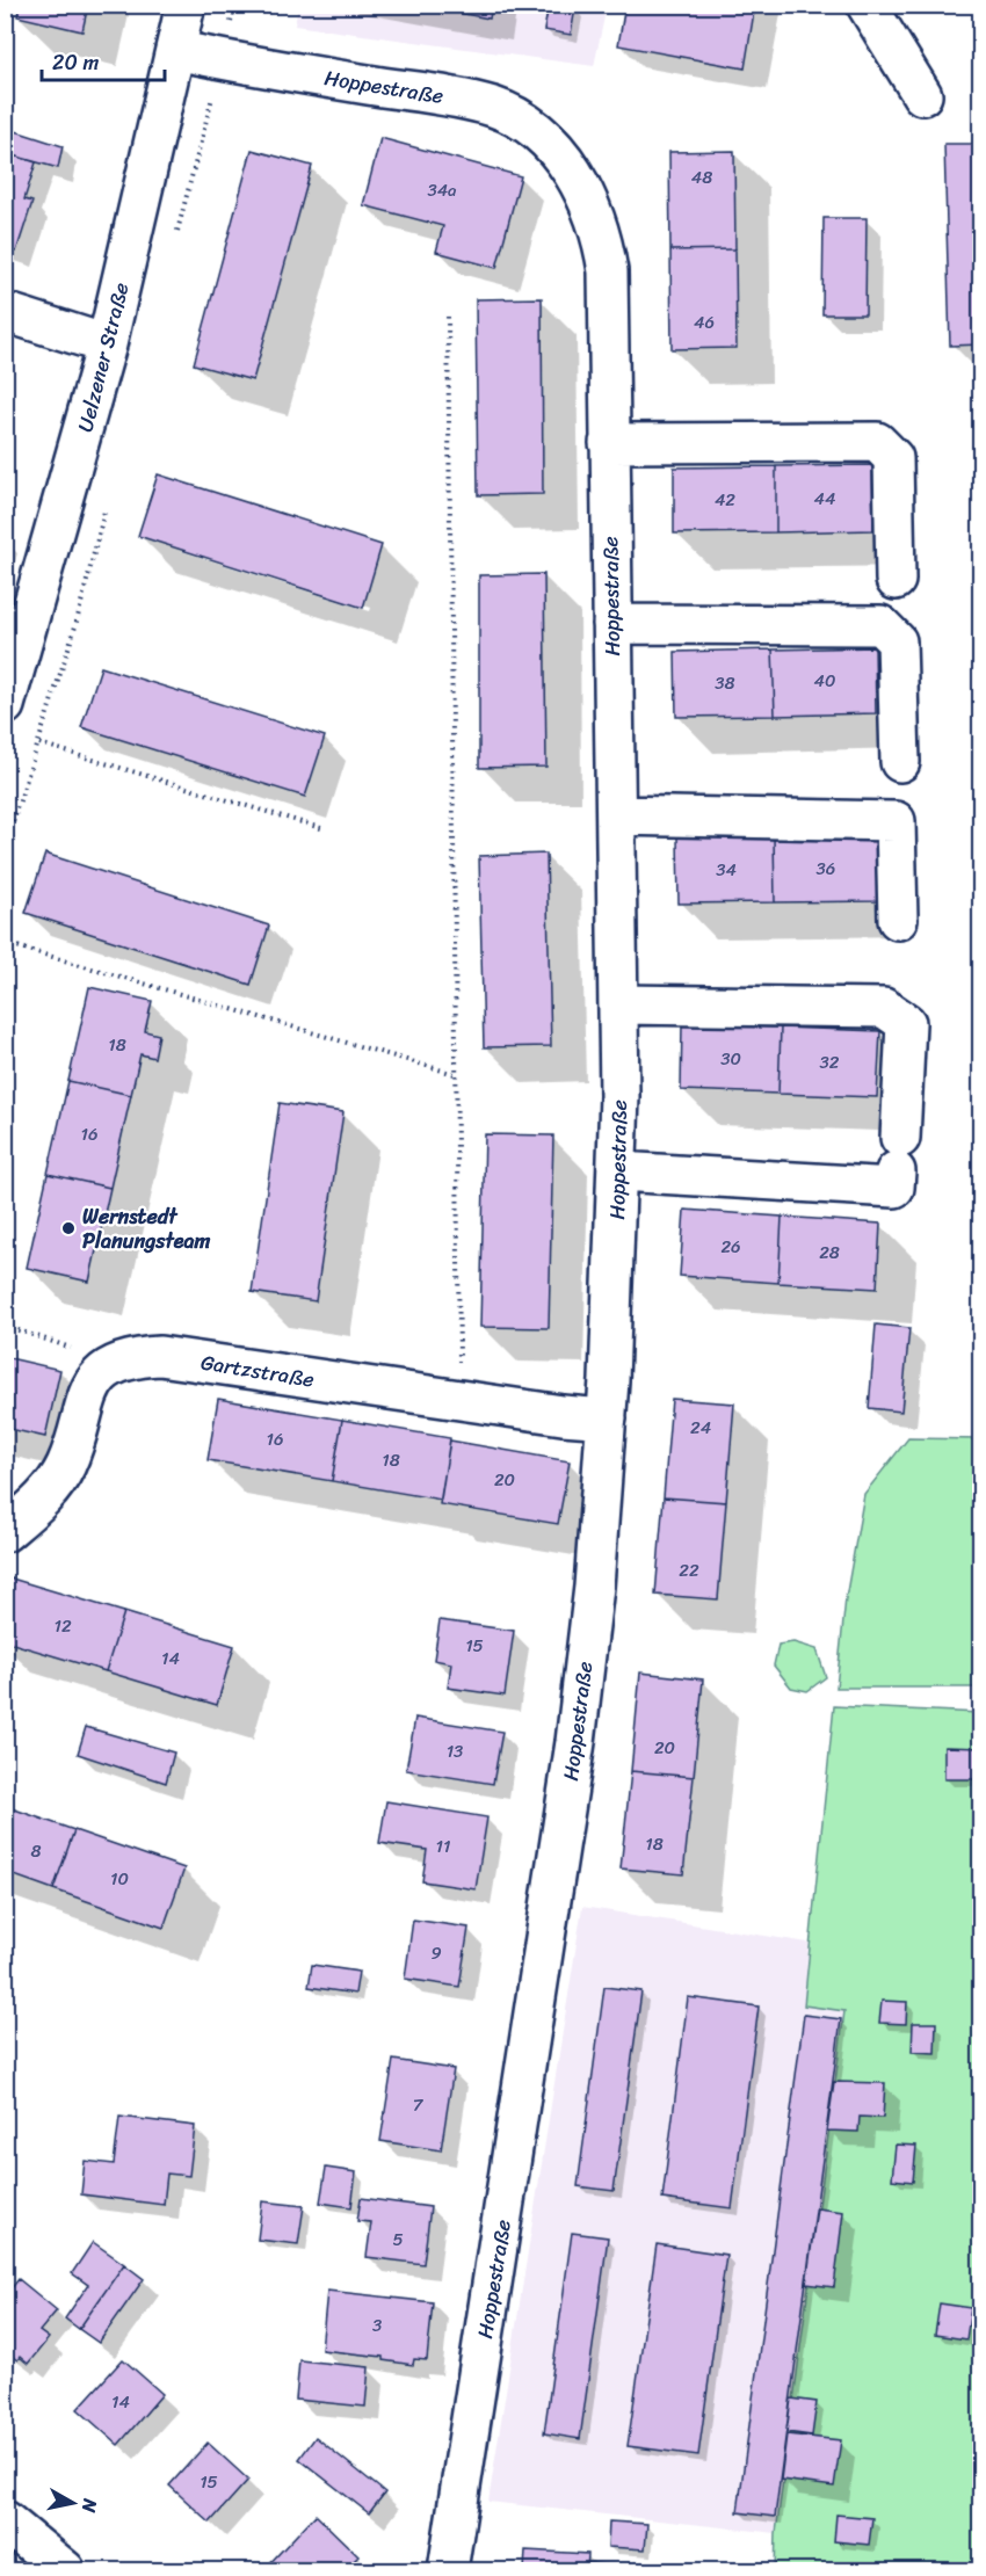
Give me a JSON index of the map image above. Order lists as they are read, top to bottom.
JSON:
{
  "streets": {
    "street": ["Hoppestraße", "Uelzener Straße", "Gartzstraße"]
  },
  "crossings": [
    ["Hoppestraße", "Uelzener Straße"],
    ["Hoppestraße", "Gartzstraße"]
  ],
  "places": ["Wernstedt Planungsteam"],
  "house_numbers": [
    "48",
    "34a",
    "46",
    "44",
    "42",
    "40",
    "38",
    "36",
    "34",
    "18",
    "30",
    "32",
    "16",
    "26",
    "28",
    "24",
    "16",
    "18",
    "20",
    "22",
    "12",
    "15",
    "14",
    "20",
    "13",
    "18",
    "11",
    "8",
    "10",
    "9",
    "7",
    "5",
    "3",
    "14",
    "15"
  ],
  "scale_bar": "20 m",
  "north": "right"
}
